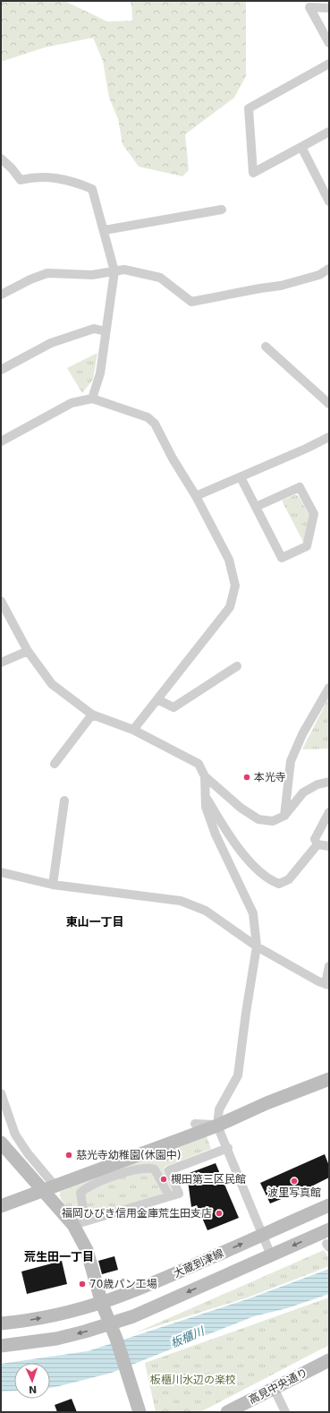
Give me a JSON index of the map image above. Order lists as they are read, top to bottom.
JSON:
{
  "streets": {
    "street": ["大蔵到津線", "高見中央通り"]
  },
  "districts": ["東山一丁目", "荒生田一丁目"],
  "water": ["板櫃川"],
  "parks": ["板櫃川水辺の楽校"],
  "places": [
    "本光寺",
    "慈光寺幼稚園(休園中)",
    "槻田第三区民館",
    "波里写真館",
    "福岡ひびき信用金庫荒生田支店",
    "70歳パン工場"
  ],
  "north": "bottom"
}
